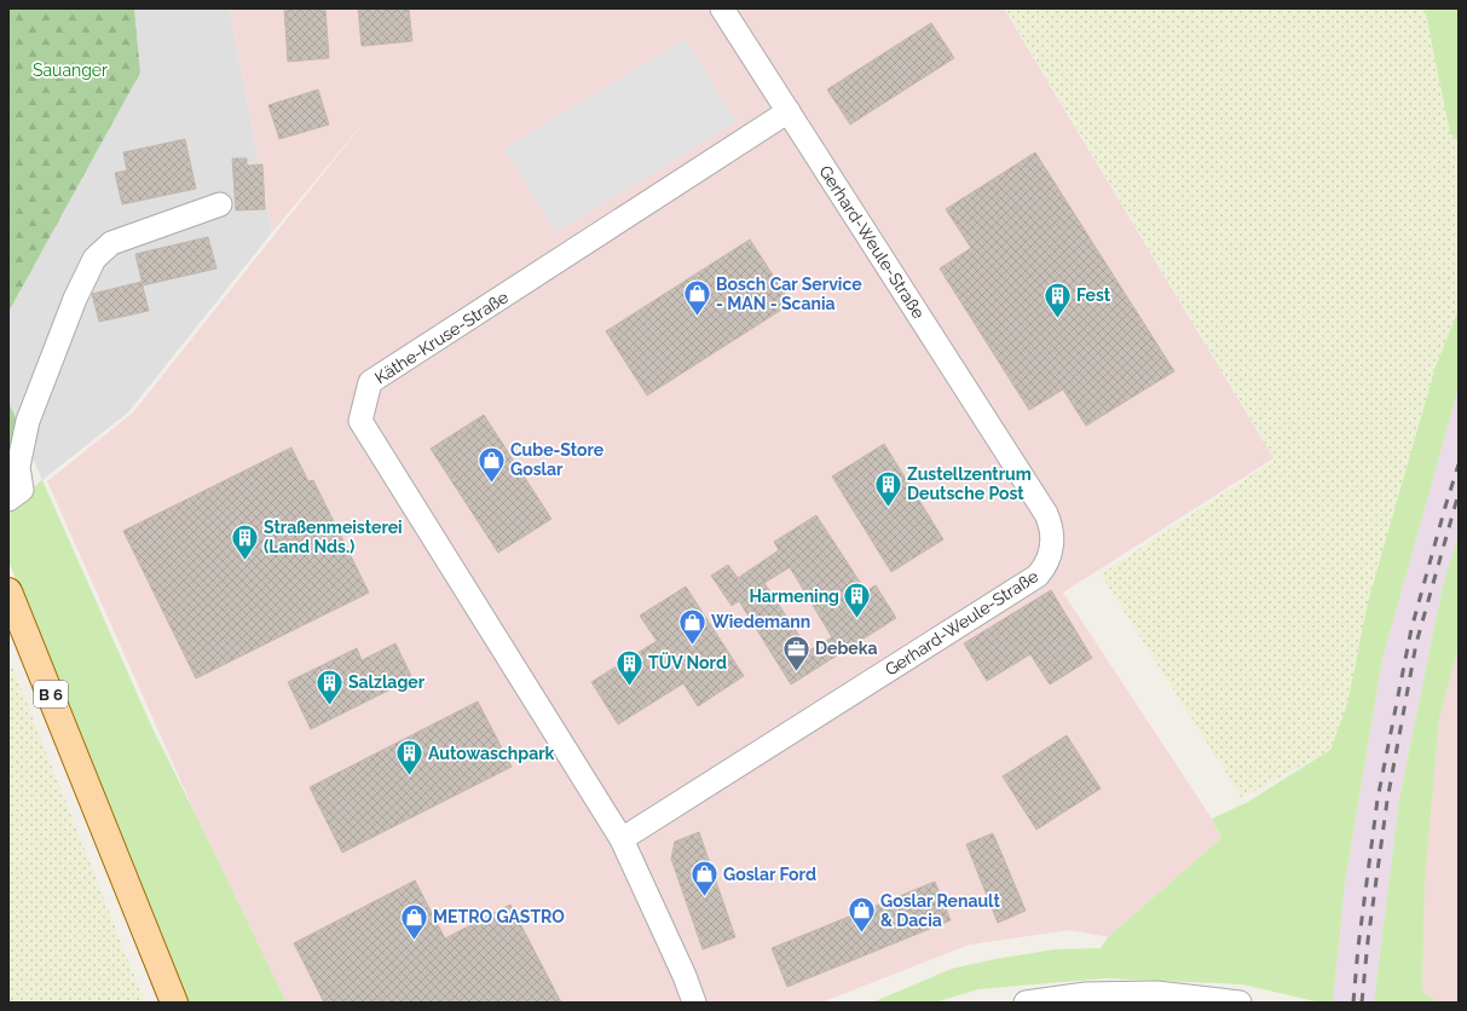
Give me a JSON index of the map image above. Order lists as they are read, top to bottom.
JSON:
{
  "streets": {
    "main road": ["B 6"],
    "street": ["Gerhard-Weule-Straße", "Käthe-Kruse-Straße"]
  },
  "crossings": [
    ["Gerhard-Weule-Straße", "Käthe-Kruse-Straße"]
  ],
  "parks": ["Sauanger"],
  "places": {
    "shop": [
      "Bosch Car Service - MAN - Scania",
      "Cube-Store Goslar",
      "Wiedemann",
      "Goslar Ford",
      "Goslar Renault & Dacia",
      "METRO GASTRO"
    ],
    "building": [
      "Fest",
      "Zustellzentrum Deutsche Post",
      "Straßenmeisterei (Land Nds.)",
      "Harmening",
      "TÜV Nord",
      "Salzlager",
      "Autowaschpark"
    ],
    "office": ["Debeka"]
  }
}
